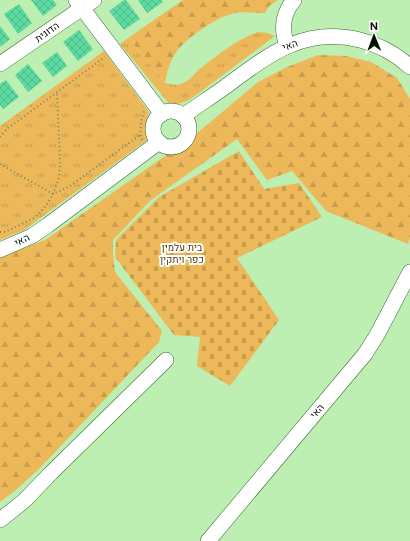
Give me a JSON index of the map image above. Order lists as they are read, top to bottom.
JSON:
{
  "streets": {
    "street": ["הדוגית", "האי"]
  },
  "parks": ["בית עלמין כפר ויתקין"],
  "north": "top"
}
